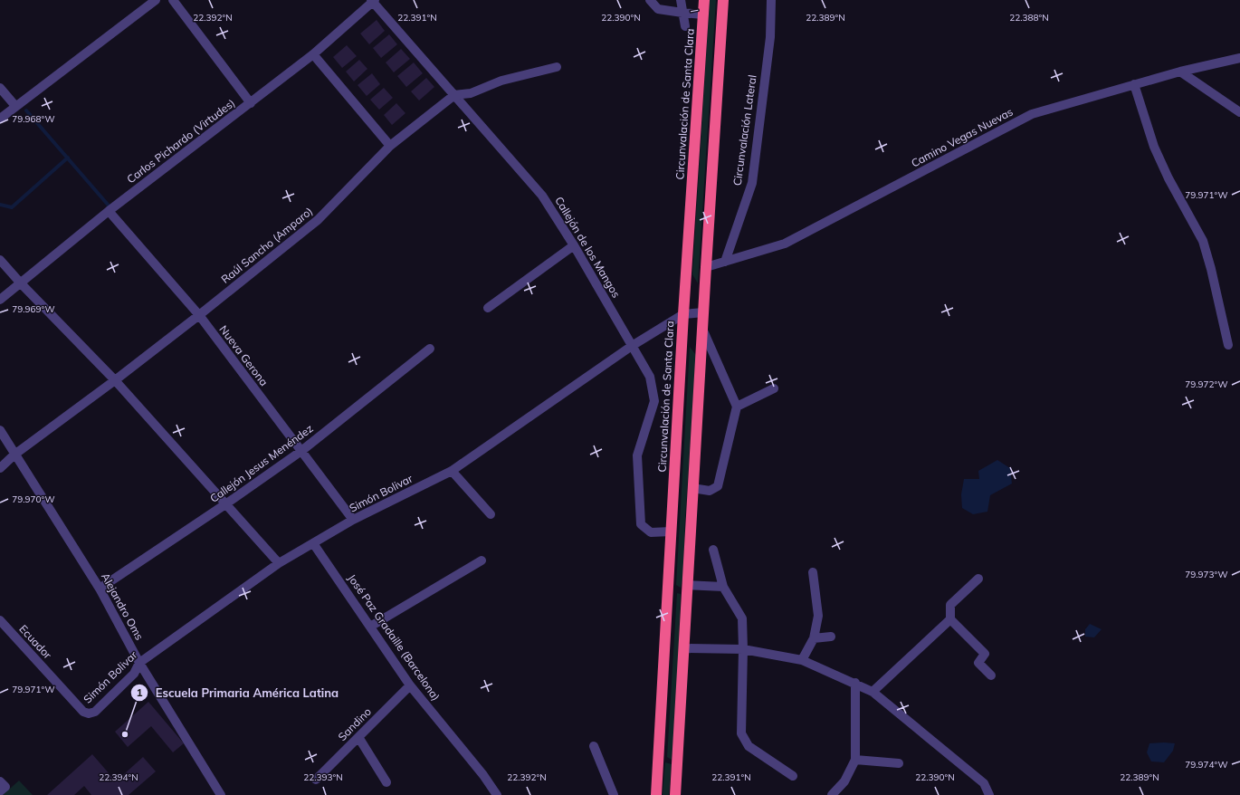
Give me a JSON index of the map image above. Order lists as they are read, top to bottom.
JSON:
{
  "streets": {
    "highway": ["Circunvalación de Santa Clara"],
    "street": [
      "I",
      "Circunvalación Lateral",
      "Camino Vegas Nuevas",
      "Carlos Pichardo (Virtudes)",
      "Raúl Sancho (Amparo)",
      "Callejón de los Mangos",
      "Nueva Gerona",
      "Callejón Jesus Menéndez",
      "Simón Bolivar",
      "Alejandro Oms",
      "José Paz Gradaille (Barcelona)",
      "Ecuador",
      "Sandino"
    ]
  },
  "crossings": [
    ["Circunvalación de Santa Clara", "Callejón de los Mangos"],
    ["Circunvalación de Santa Clara", "Simón Bolivar"],
    ["Circunvalación Lateral", "Camino Vegas Nuevas"],
    ["Carlos Pichardo (Virtudes)", "Callejón de los Mangos"],
    ["Carlos Pichardo (Virtudes)", "Nueva Gerona"],
    ["Raúl Sancho (Amparo)", "Callejón de los Mangos"],
    ["Raúl Sancho (Amparo)", "Nueva Gerona"],
    ["Raúl Sancho (Amparo)", "Alejandro Oms"],
    ["Callejón de los Mangos", "Simón Bolivar"],
    ["Nueva Gerona", "Callejón Jesus Menéndez"],
    ["Nueva Gerona", "Simón Bolivar"],
    ["Callejón Jesus Menéndez", "Alejandro Oms"],
    ["Simón Bolivar", "Alejandro Oms"],
    ["Simón Bolivar", "José Paz Gradaille (Barcelona)"],
    ["Simón Bolivar", "Ecuador"],
    ["José Paz Gradaille (Barcelona)", "Sandino"]
  ],
  "places": ["Escuela Primaria América Latina"],
  "coordinates": [
    "22.392°N",
    "22.391°N",
    "22.390°N",
    "22.389°N",
    "22.388°N",
    "79.968°W",
    "79.971°W",
    "79.969°W",
    "79.972°W",
    "79.970°W",
    "79.973°W",
    "79.974°W",
    "22.394°N",
    "22.393°N"
  ]
}
